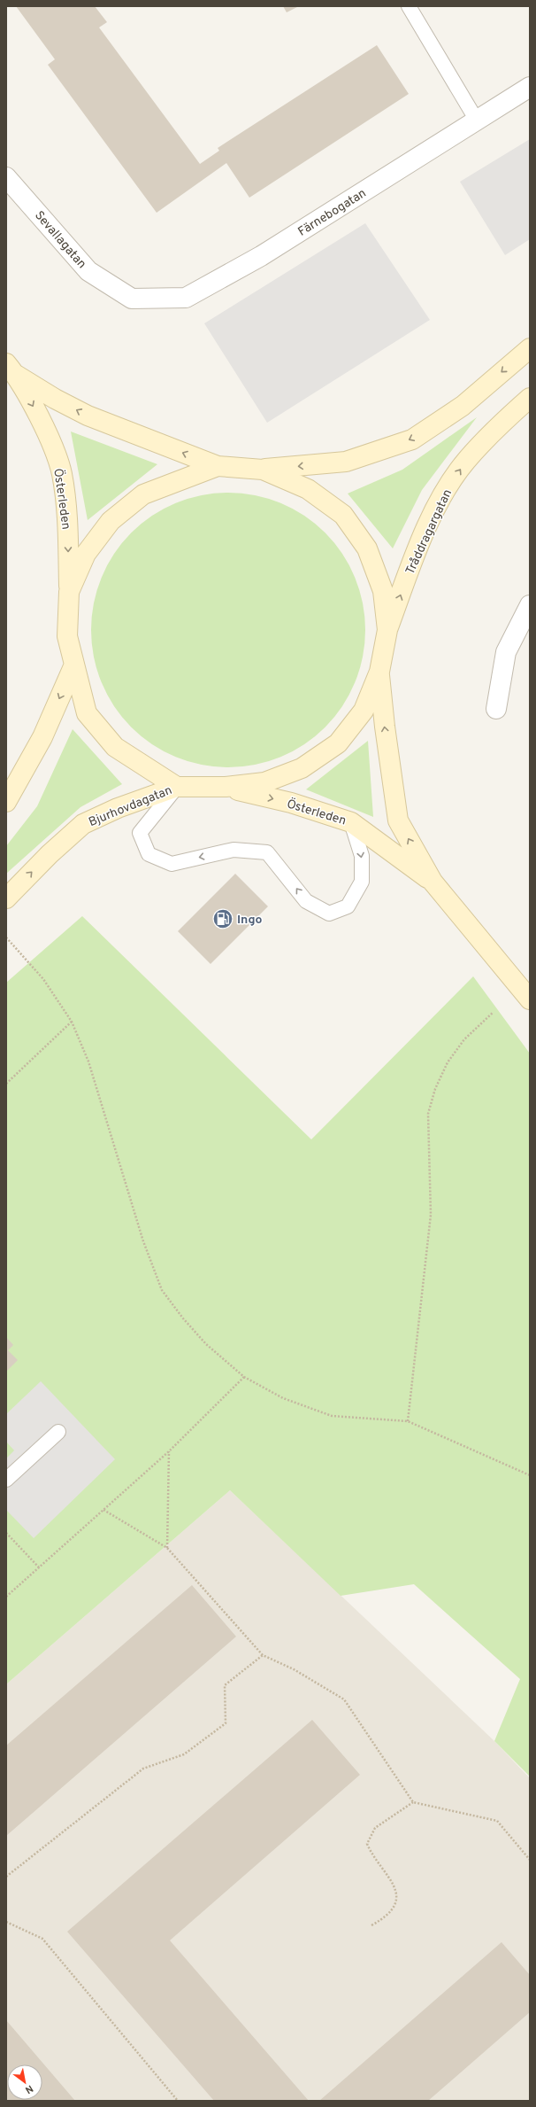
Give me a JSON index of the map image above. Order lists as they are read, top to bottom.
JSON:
{
  "streets": {
    "main road": ["Österleden", "Tråddragargatan", "Bjurhovdagatan"],
    "street": ["Färnebogatan", "Sevallagatan"]
  },
  "crossings": [
    ["Färnebogatan", "Sevallagatan"],
    ["Österleden", "Bjurhovdagatan"]
  ],
  "one_way": ["Tråddragargatan", "Bjurhovdagatan"],
  "places": {
    "fuel station": ["Ingo"]
  },
  "north": "bottom right"
}
